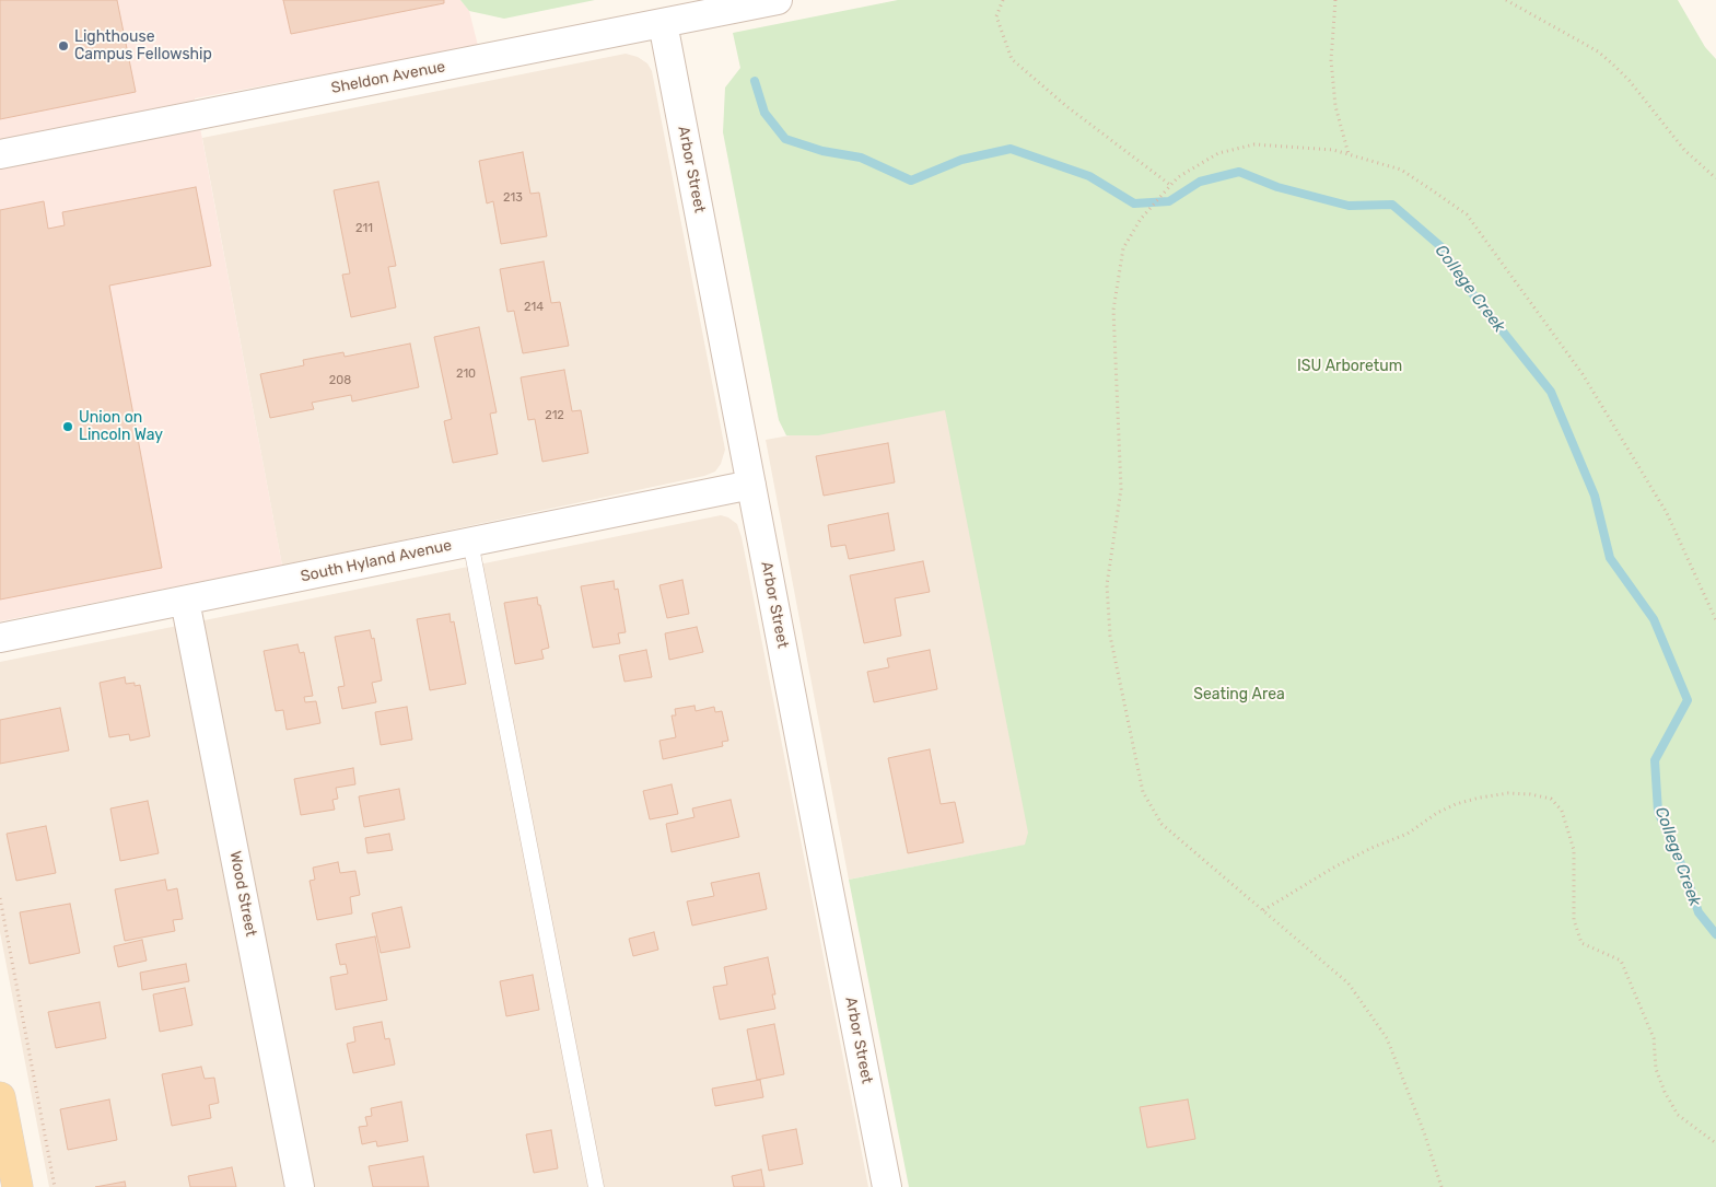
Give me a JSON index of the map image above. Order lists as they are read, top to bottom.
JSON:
{
  "streets": {
    "street": [
      "Sheldon Avenue",
      "Arbor Street",
      "South Hyland Avenue",
      "Wood Street"
    ]
  },
  "crossings": [
    ["Sheldon Avenue", "Arbor Street"],
    ["Arbor Street", "South Hyland Avenue"],
    ["South Hyland Avenue", "Wood Street"]
  ],
  "water": ["College Creek"],
  "parks": ["ISU Arboretum", "Seating Area"],
  "places": ["Lighthouse Campus Fellowship", "Union on Lincoln Way"],
  "house_numbers": [
    "213",
    "211",
    "214",
    "210",
    "208",
    "212"
  ]
}
